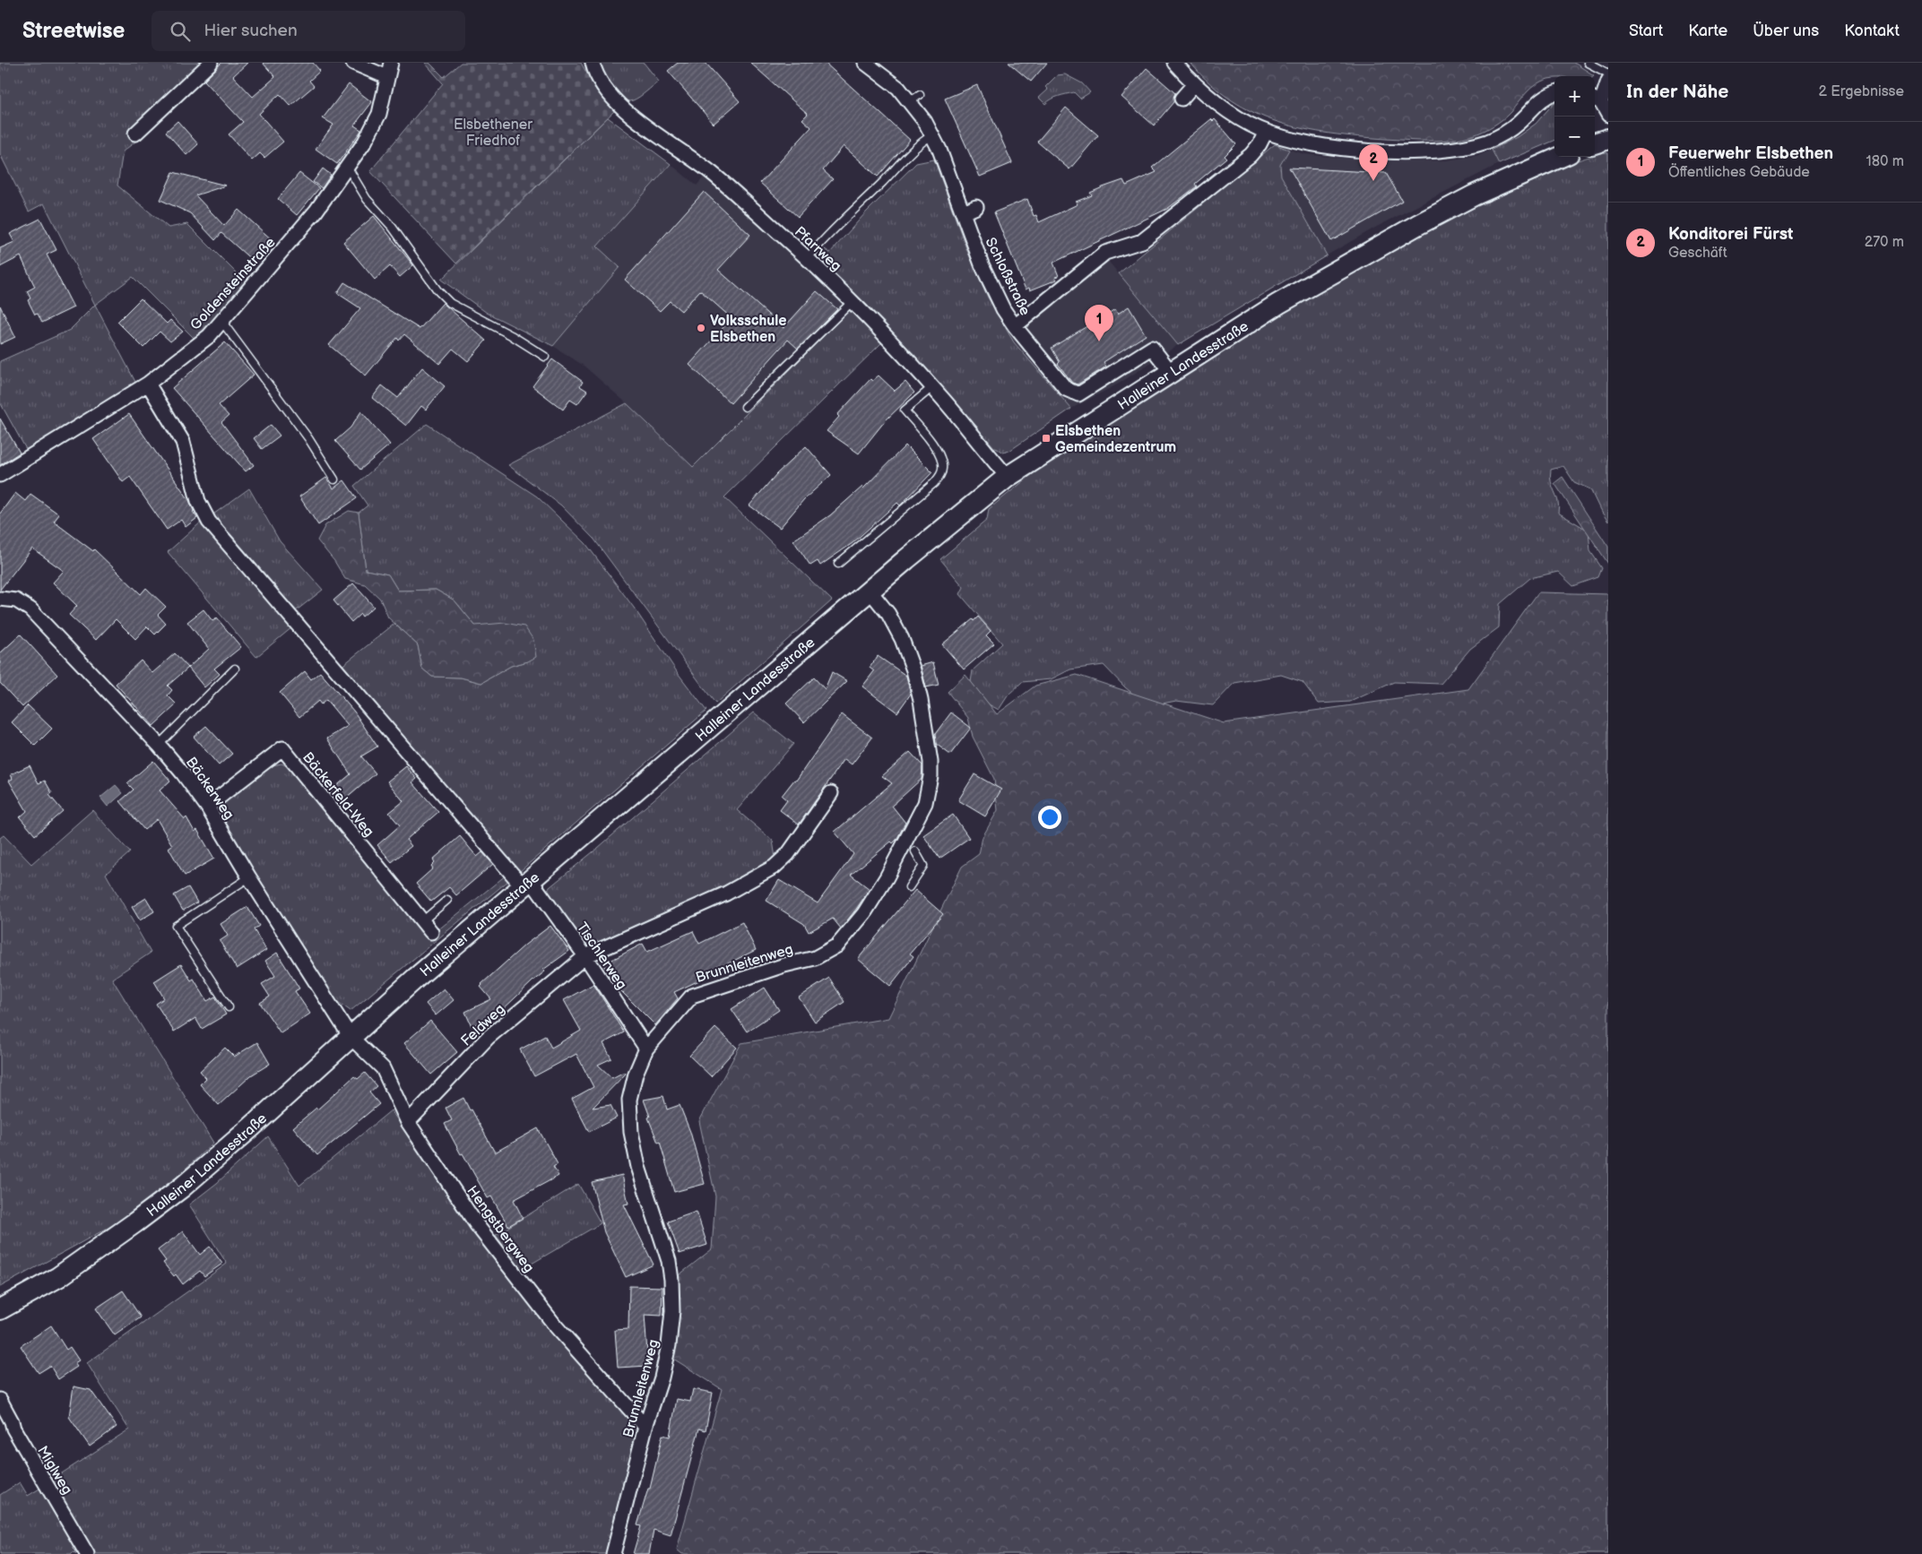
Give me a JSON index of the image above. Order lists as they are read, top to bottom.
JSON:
{
  "streets": {
    "main road": ["Halleiner Landesstraße"],
    "street": [
      "Pfarrweg",
      "Schloßstraße",
      "Goldensteinstraße",
      "Bäckerweg",
      "Bäckerfeld-Weg",
      "Tischlerweg",
      "Brunnleitenweg",
      "Feldweg",
      "Hengstbergweg",
      "Miglweg"
    ]
  },
  "crossings": [
    ["Pfarrweg", "Halleiner Landesstraße"],
    ["Schloßstraße", "Halleiner Landesstraße"],
    ["Goldensteinstraße", "Tischlerweg"],
    ["Halleiner Landesstraße", "Bäckerweg"],
    ["Halleiner Landesstraße", "Tischlerweg"],
    ["Halleiner Landesstraße", "Brunnleitenweg"],
    ["Halleiner Landesstraße", "Hengstbergweg"],
    ["Bäckerweg", "Bäckerfeld-Weg"],
    ["Bäckerweg", "Hengstbergweg"],
    ["Tischlerweg", "Brunnleitenweg"],
    ["Tischlerweg", "Feldweg"],
    ["Brunnleitenweg", "Hengstbergweg"],
    ["Feldweg", "Hengstbergweg"]
  ],
  "parks": ["Elsbethener Friedhof"],
  "places": {
    "other": ["Volksschule Elsbethen"],
    "transit": ["Elsbethen Gemeindezentrum"]
  },
  "page": {
    "header": "Streetwise",
    "search": "Hier suchen",
    "nav": [
      "Start",
      "Karte",
      "Über uns",
      "Kontakt"
    ],
    "heading": ["In der Nähe", "2 Ergebnisse"],
    "map_buttons": ["+", "−"],
    "list": [
      {
        "mark": "1",
        "name": "Feuerwehr Elsbethen",
        "note": "Öffentliches Gebäude",
        "value": "180 m"
      },
      {
        "mark": "2",
        "name": "Konditorei Fürst",
        "note": "Geschäft",
        "value": "270 m"
      }
    ],
    "pins": ["2", "1"]
  }
}
